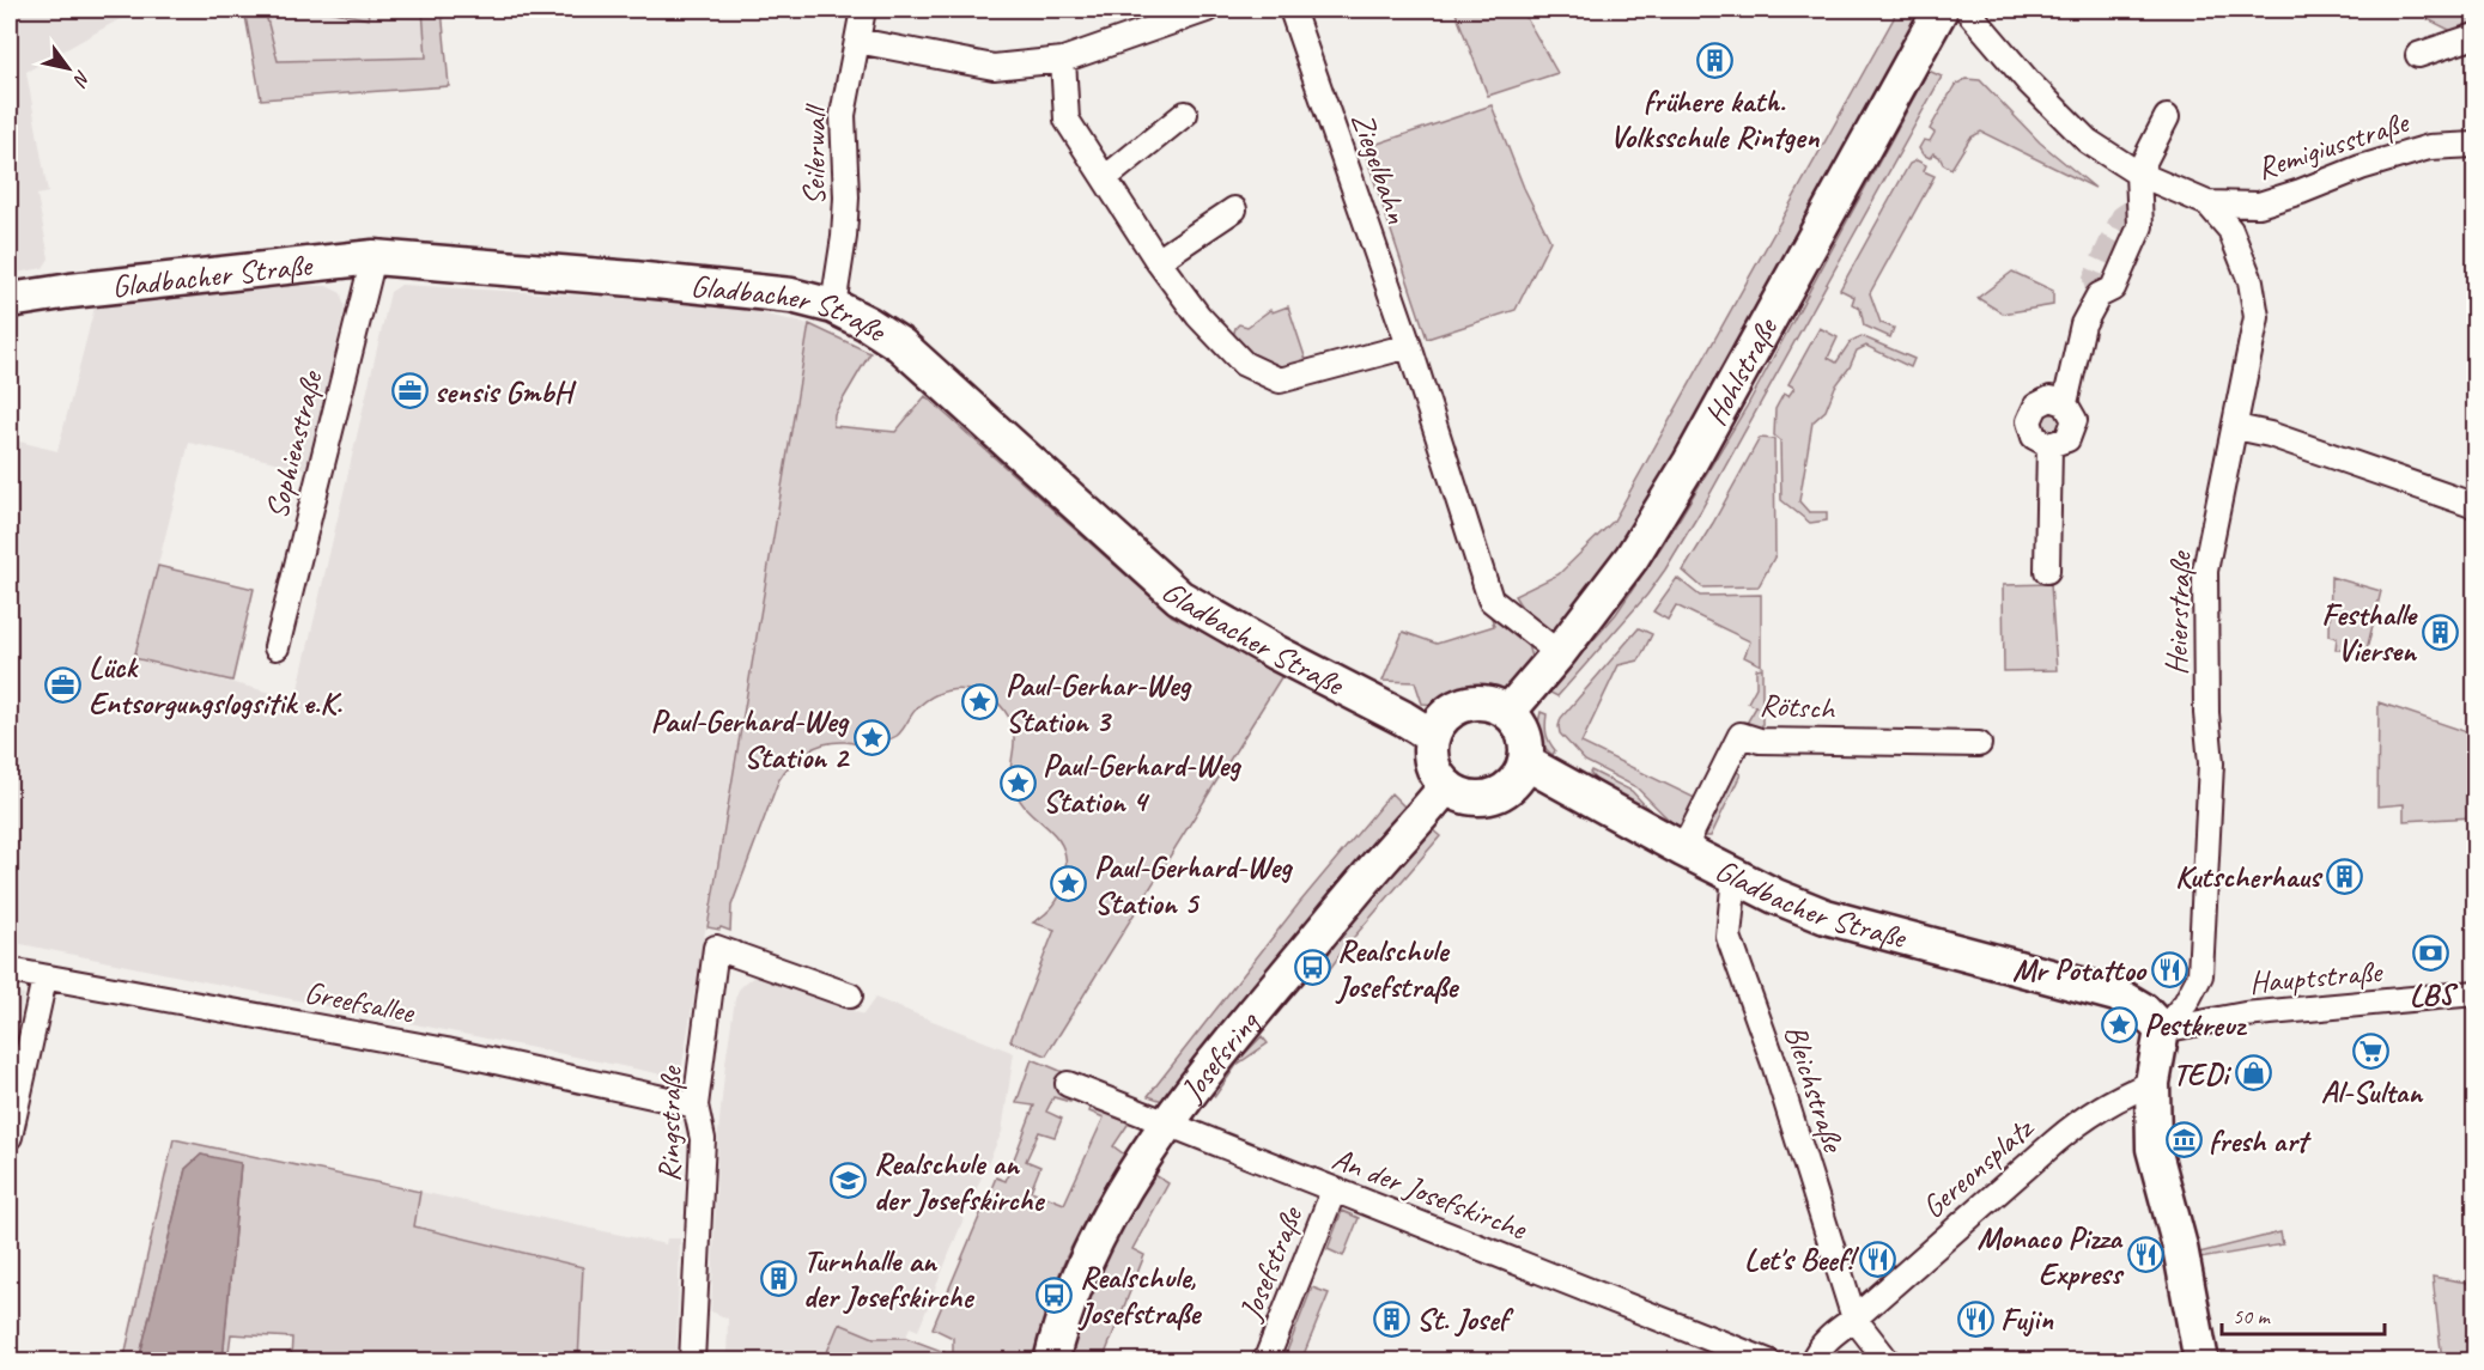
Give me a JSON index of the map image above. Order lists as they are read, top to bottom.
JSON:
{
  "streets": {
    "main road": ["Gladbacher Straße", "Hohlstraße", "Josefsring"],
    "street": [
      "Remigiusstraße",
      "Seilerwall",
      "Ziegelbahn",
      "Sophienstraße",
      "Heierstraße",
      "Rötsch",
      "Hauptstraße",
      "Greefsallee",
      "Bleichstraße",
      "Ringstraße",
      "Gereonsplatz",
      "An der Josefskirche",
      "Josefstraße"
    ]
  },
  "crossings": [
    ["Remigiusstraße", "Heierstraße"],
    ["Seilerwall", "Gladbacher Straße"],
    ["Ziegelbahn", "Hohlstraße"],
    ["Gladbacher Straße", "Hohlstraße"],
    ["Gladbacher Straße", "Sophienstraße"],
    ["Gladbacher Straße", "Heierstraße"],
    ["Gladbacher Straße", "Rötsch"],
    ["Gladbacher Straße", "Hauptstraße"],
    ["Gladbacher Straße", "Josefsring"],
    ["Gladbacher Straße", "Bleichstraße"],
    ["Hohlstraße", "Josefsring"],
    ["Heierstraße", "Hauptstraße"],
    ["Greefsallee", "Ringstraße"],
    ["Josefsring", "An der Josefskirche"],
    ["Bleichstraße", "Gereonsplatz"],
    ["An der Josefskirche", "Josefstraße"]
  ],
  "places": {
    "building": [
      "frühere kath. Volksschule Rintgen",
      "Festhalle Viersen",
      "Kutscherhaus",
      "Turnhalle an der Josefskirche",
      "St. Josef"
    ],
    "office": ["sensis GmbH", "Lück Entsorgungslogsitik e.K."],
    "place": [
      "Paul-Gerhar-Weg Station 3",
      "Paul-Gerhard-Weg Station 2",
      "Paul-Gerhard-Weg Station 4",
      "Paul-Gerhard-Weg Station 5",
      "Pestkreuz"
    ],
    "bank": ["LBS"],
    "bus stop": ["Realschule Josefstraße", "Realschule, Josefstraße"],
    "restaurant": [
      "Mr Potattoo",
      "Monaco Pizza Express",
      "Let's Beef!",
      "Fujin"
    ],
    "supermarket": ["Al-Sultan"],
    "shop": ["TEDi"],
    "museum": ["fresh art"],
    "school or university": ["Realschule an der Josefskirche"]
  },
  "scale_bar": "50 m",
  "north": "bottom right"
}
